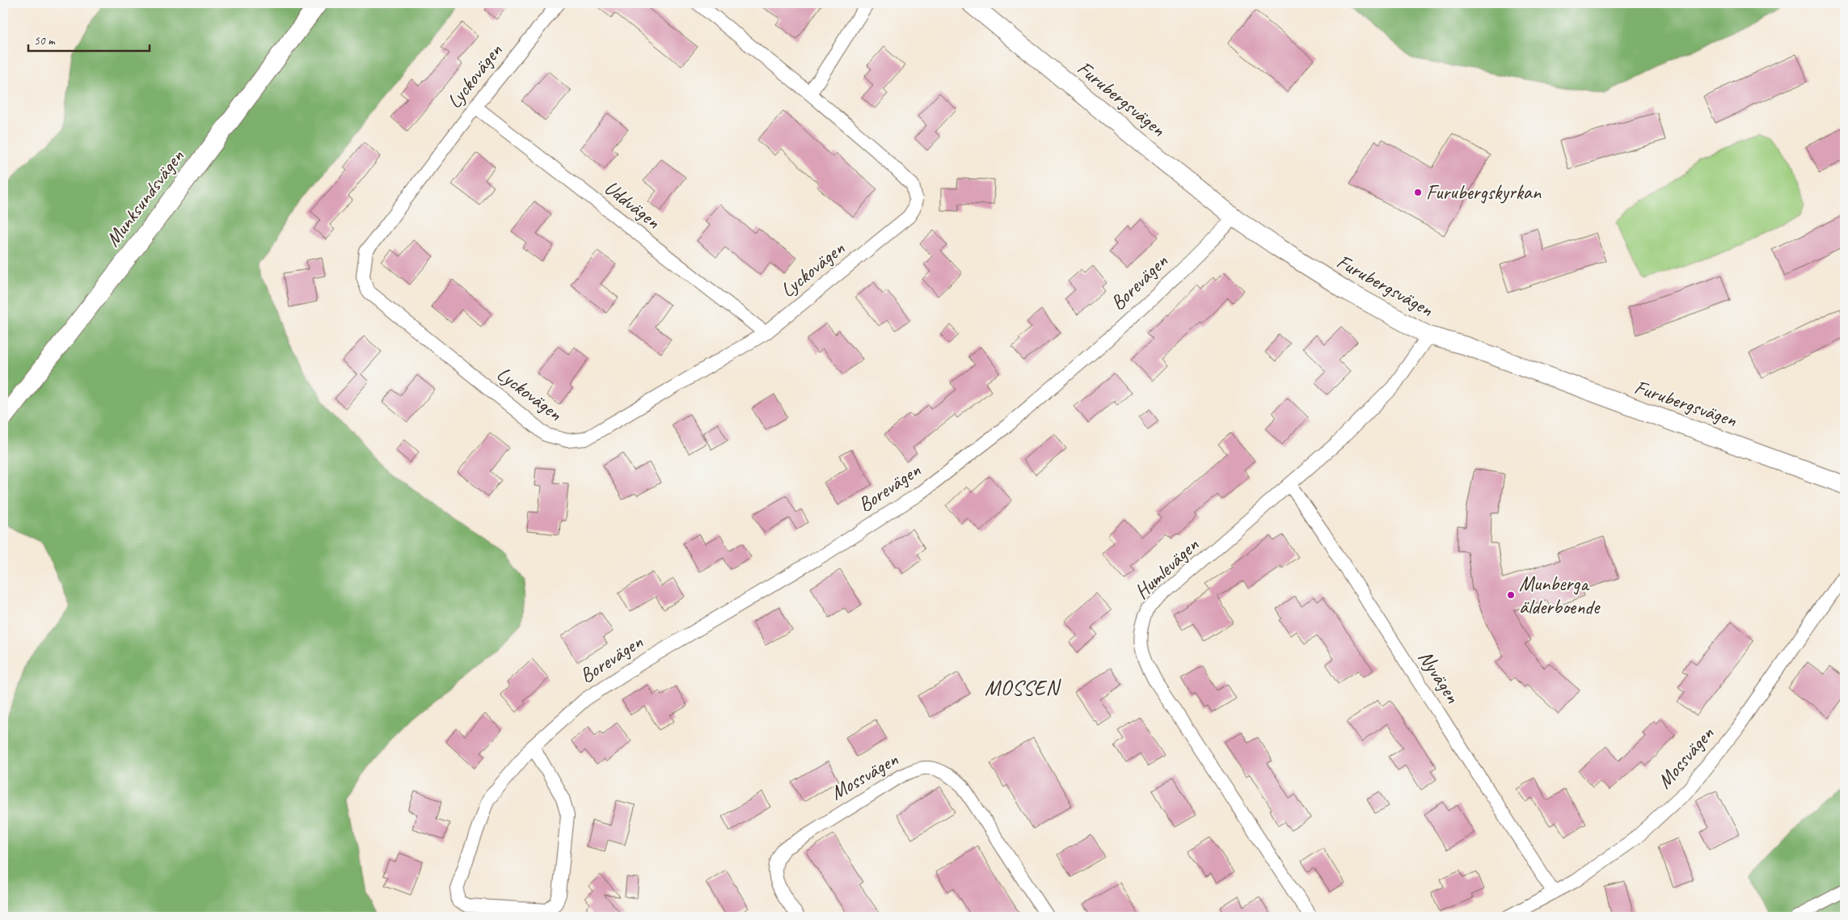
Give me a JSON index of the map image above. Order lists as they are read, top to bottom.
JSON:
{
  "streets": {
    "street": [
      "Lyckovägen",
      "Furubergsvägen",
      "Munksundsvägen",
      "Uddvägen",
      "Borevägen",
      "Humlevägen",
      "Nyvägen",
      "Mossvägen"
    ]
  },
  "crossings": [
    ["Lyckovägen", "Uddvägen"],
    ["Furubergsvägen", "Borevägen"],
    ["Furubergsvägen", "Humlevägen"],
    ["Humlevägen", "Nyvägen"],
    ["Nyvägen", "Mossvägen"]
  ],
  "districts": ["MOSSEN"],
  "places": ["Furubergskyrkan", "Munberga älderboende"],
  "scale_bar": "50 m"
}
